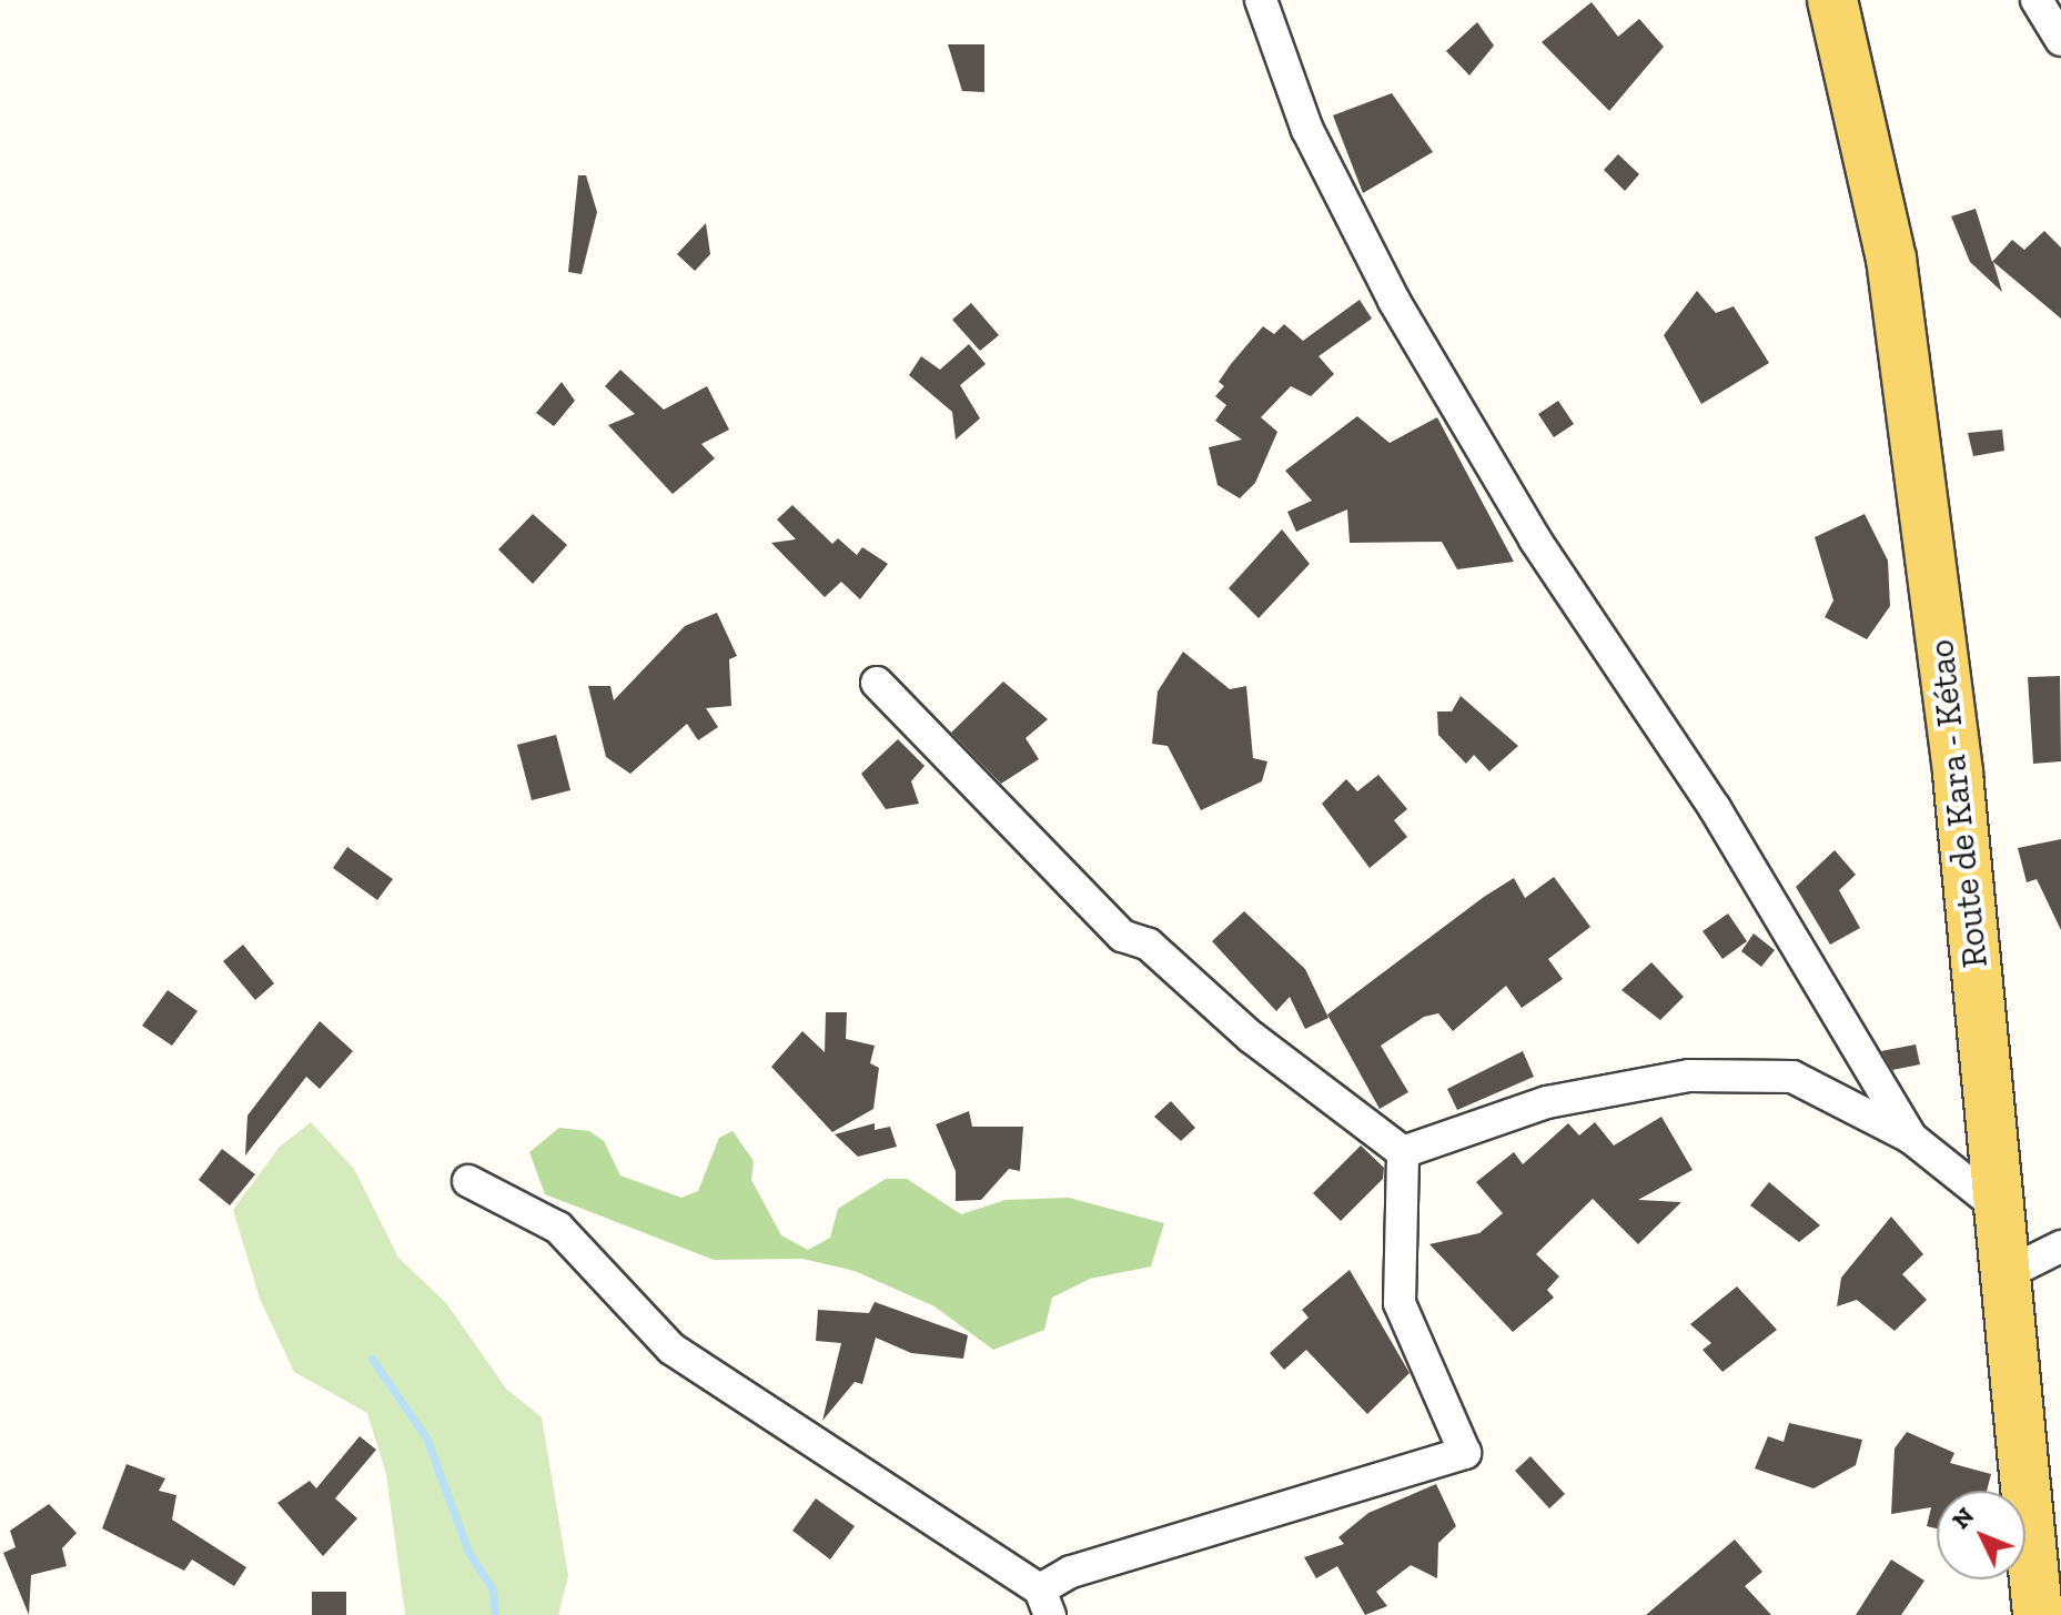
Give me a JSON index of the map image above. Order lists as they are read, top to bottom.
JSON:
{
  "streets": {
    "main road": ["Route de Kara - Kétao"]
  },
  "north": "top left"
}
